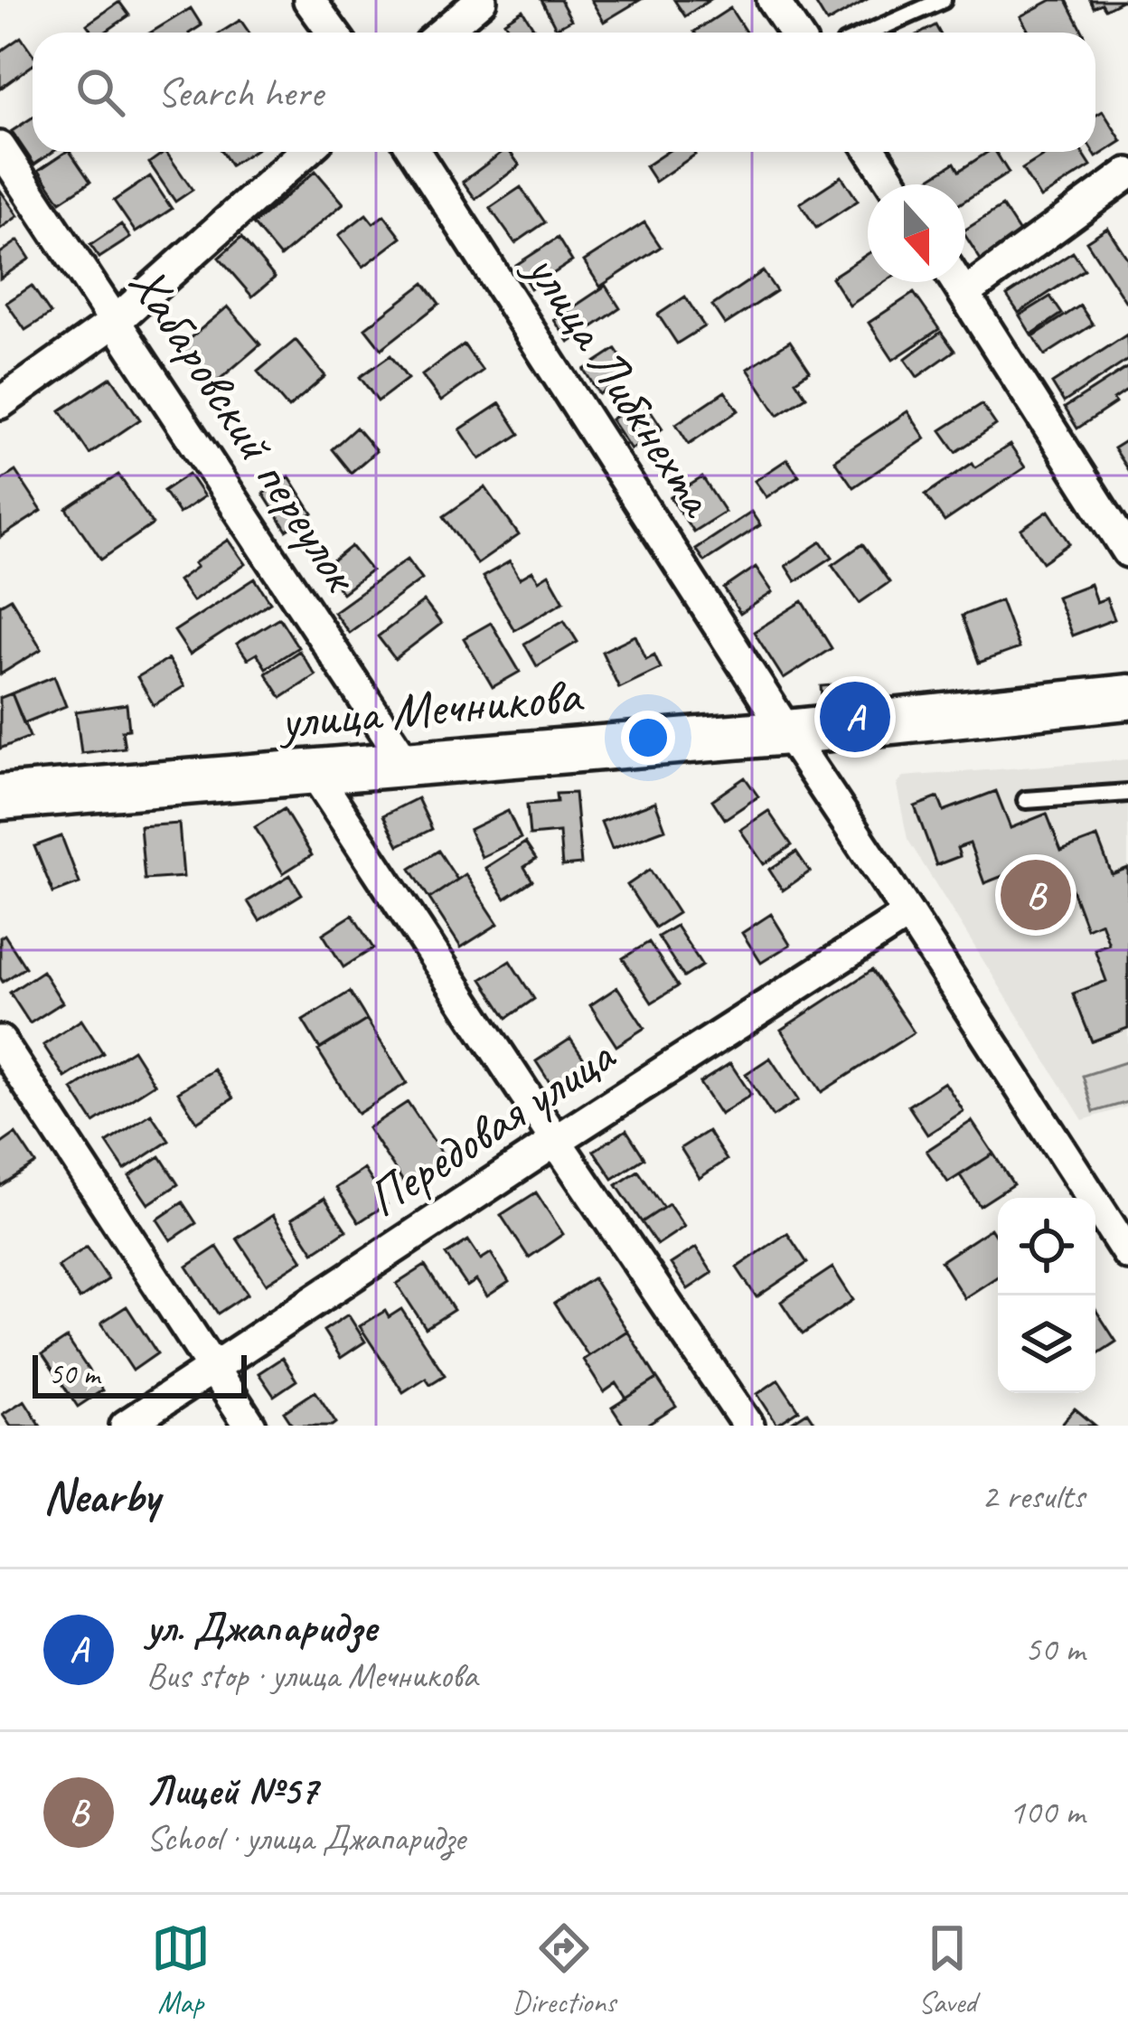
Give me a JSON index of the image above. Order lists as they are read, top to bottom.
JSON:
{
  "streets": {
    "main road": ["улица Мечникова"],
    "street": ["улица Либкнехта", "Хабаровский переулок", "Передовая улица"]
  },
  "crossings": [
    ["улица Либкнехта", "улица Мечникова"],
    ["улица Либкнехта", "Передовая улица"],
    ["Хабаровский переулок", "улица Мечникова"]
  ],
  "scale_bar": "50 m",
  "north": "bottom",
  "page": {
    "search": "Search here",
    "pins": ["A", "B"],
    "scale": "50 m",
    "heading": ["Nearby", "2 results"],
    "list": [
      {
        "mark": "A",
        "name": "ул. Джапаридзе",
        "note": "Bus stop · улица Мечникова",
        "value": "50 m"
      },
      {
        "mark": "B",
        "name": "Лицей №57",
        "note": "School · улица Джапаридзе",
        "value": "100 m"
      }
    ],
    "nav": ["Map", "Directions", "Saved"]
  }
}
